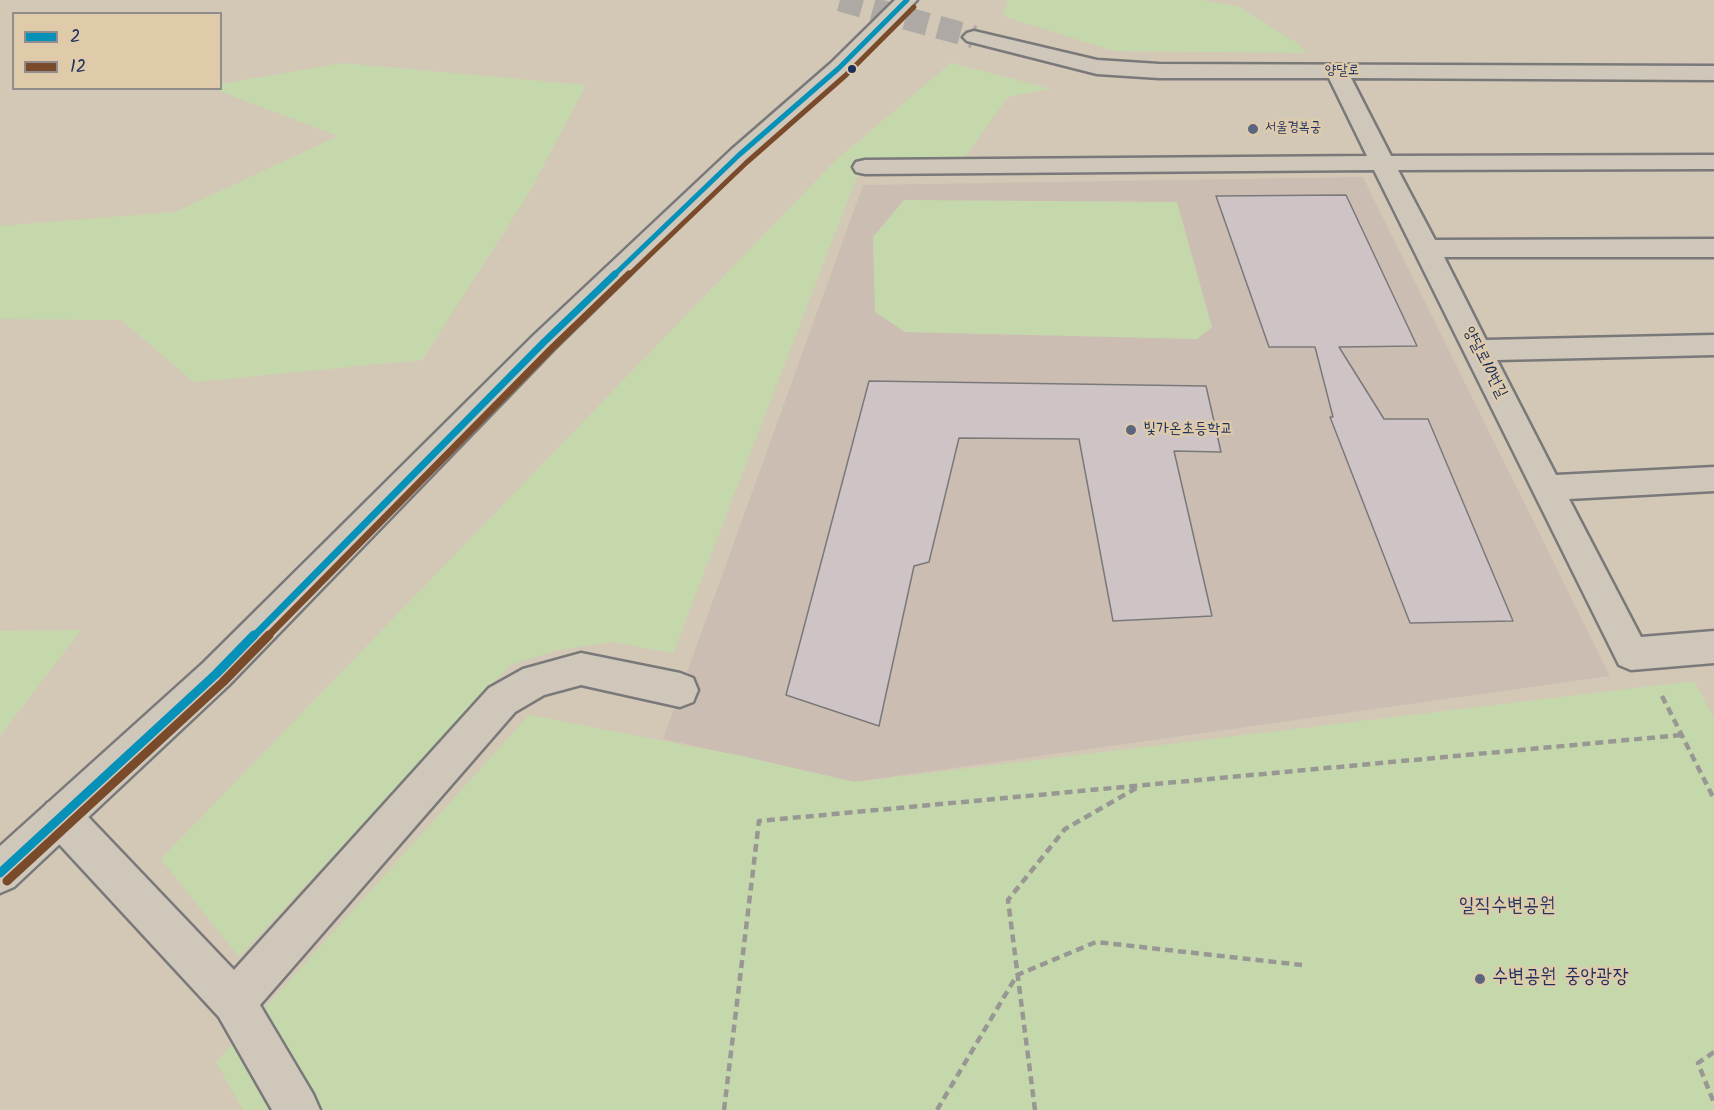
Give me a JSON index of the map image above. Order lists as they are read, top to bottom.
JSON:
{
  "streets": {
    "street": ["양달로", "양달로10번길"]
  },
  "crossings": [
    ["양달로", "양달로10번길"]
  ],
  "parks": ["일직수변공원"],
  "places": ["서울경복궁", "빛가온초등학교", "수변공원 중앙광장"],
  "lines": ["transit line 2", "transit line 12"],
  "legend": ["2", "12"]
}
